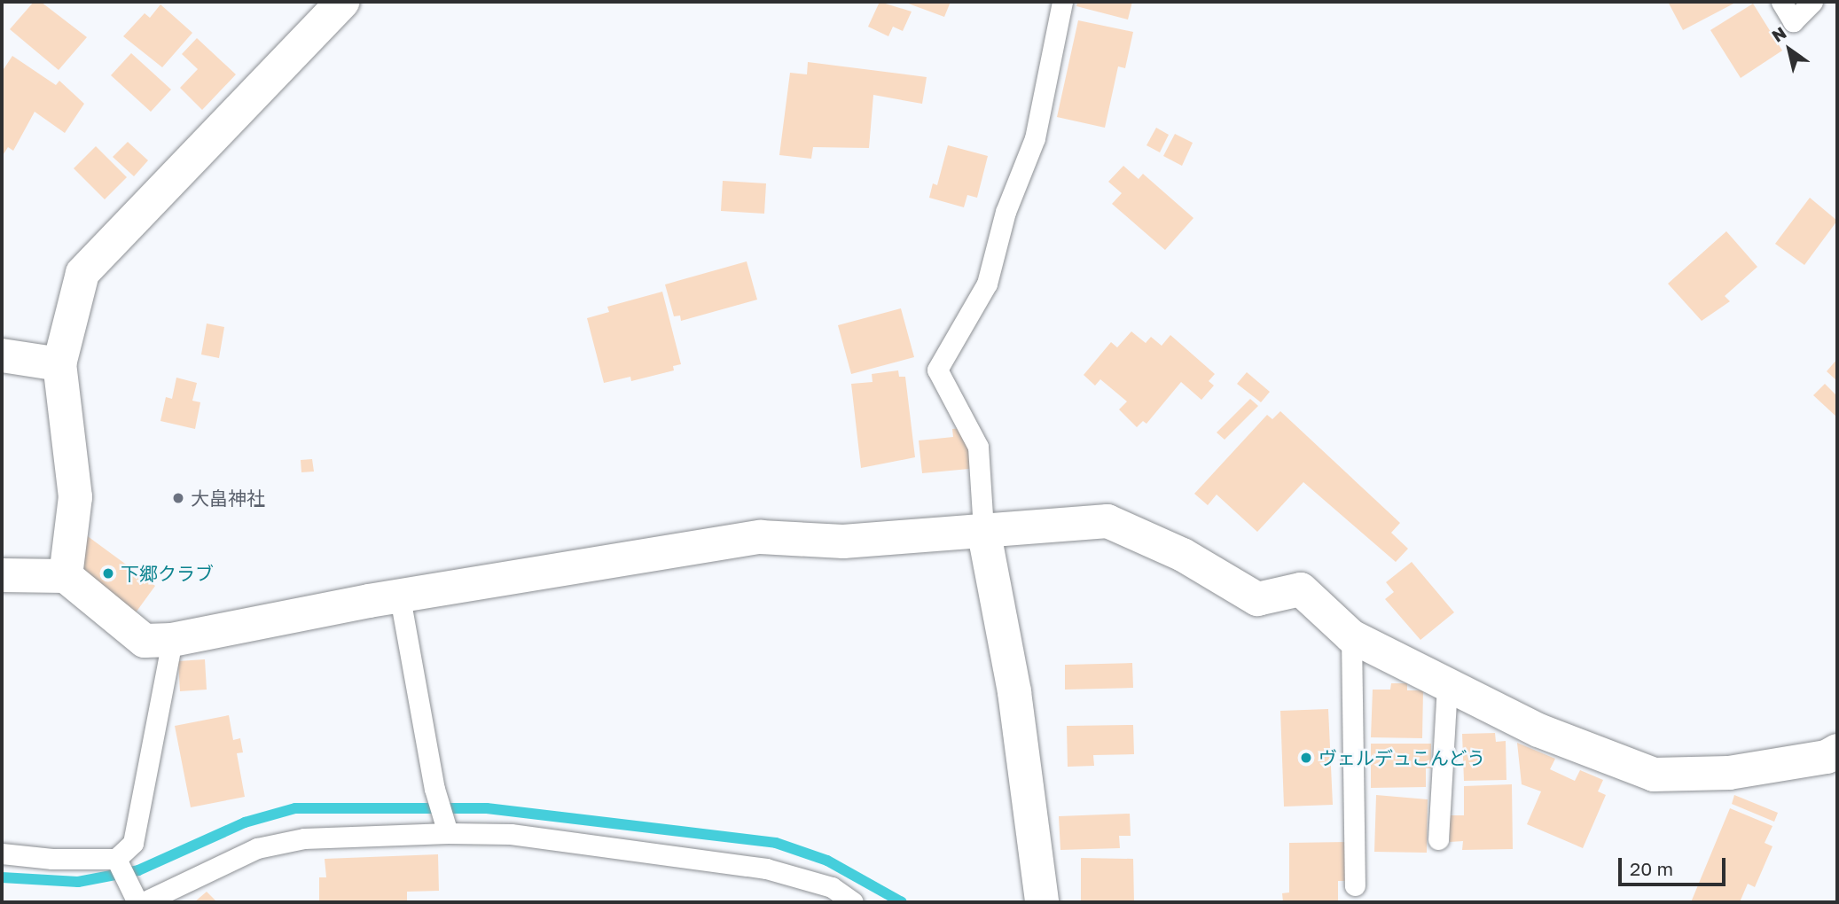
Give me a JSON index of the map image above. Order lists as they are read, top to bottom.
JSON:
{
  "places": ["大畠神社", "下郷クラブ", "ヴェルデュこんどう"],
  "scale_bar": "20 m",
  "north": "top left"
}
